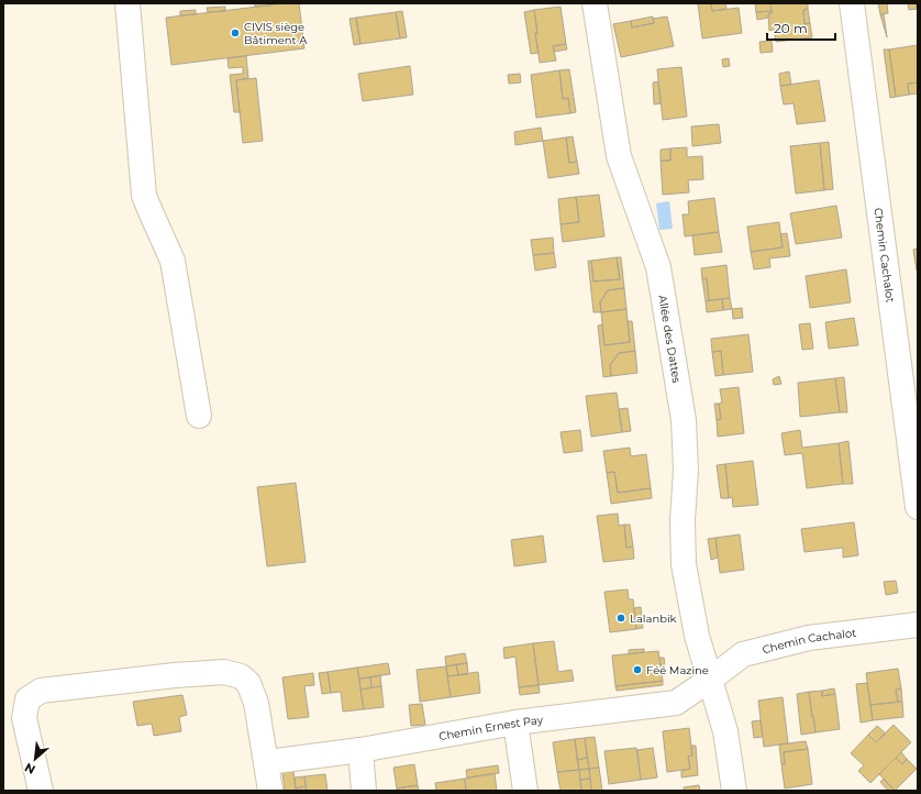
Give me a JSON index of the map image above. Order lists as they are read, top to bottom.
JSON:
{
  "streets": {
    "street": ["Chemin Cachalot", "Allée des Dattes", "Chemin Ernest Pay"]
  },
  "crossings": [
    ["Chemin Cachalot", "Allée des Dattes"],
    ["Chemin Cachalot", "Chemin Ernest Pay"],
    ["Allée des Dattes", "Chemin Ernest Pay"]
  ],
  "places": ["CIVIS siège Bâtiment A", "Lalanbik", "Féé Mazine"],
  "scale_bar": "20 m",
  "north": "bottom left"
}
